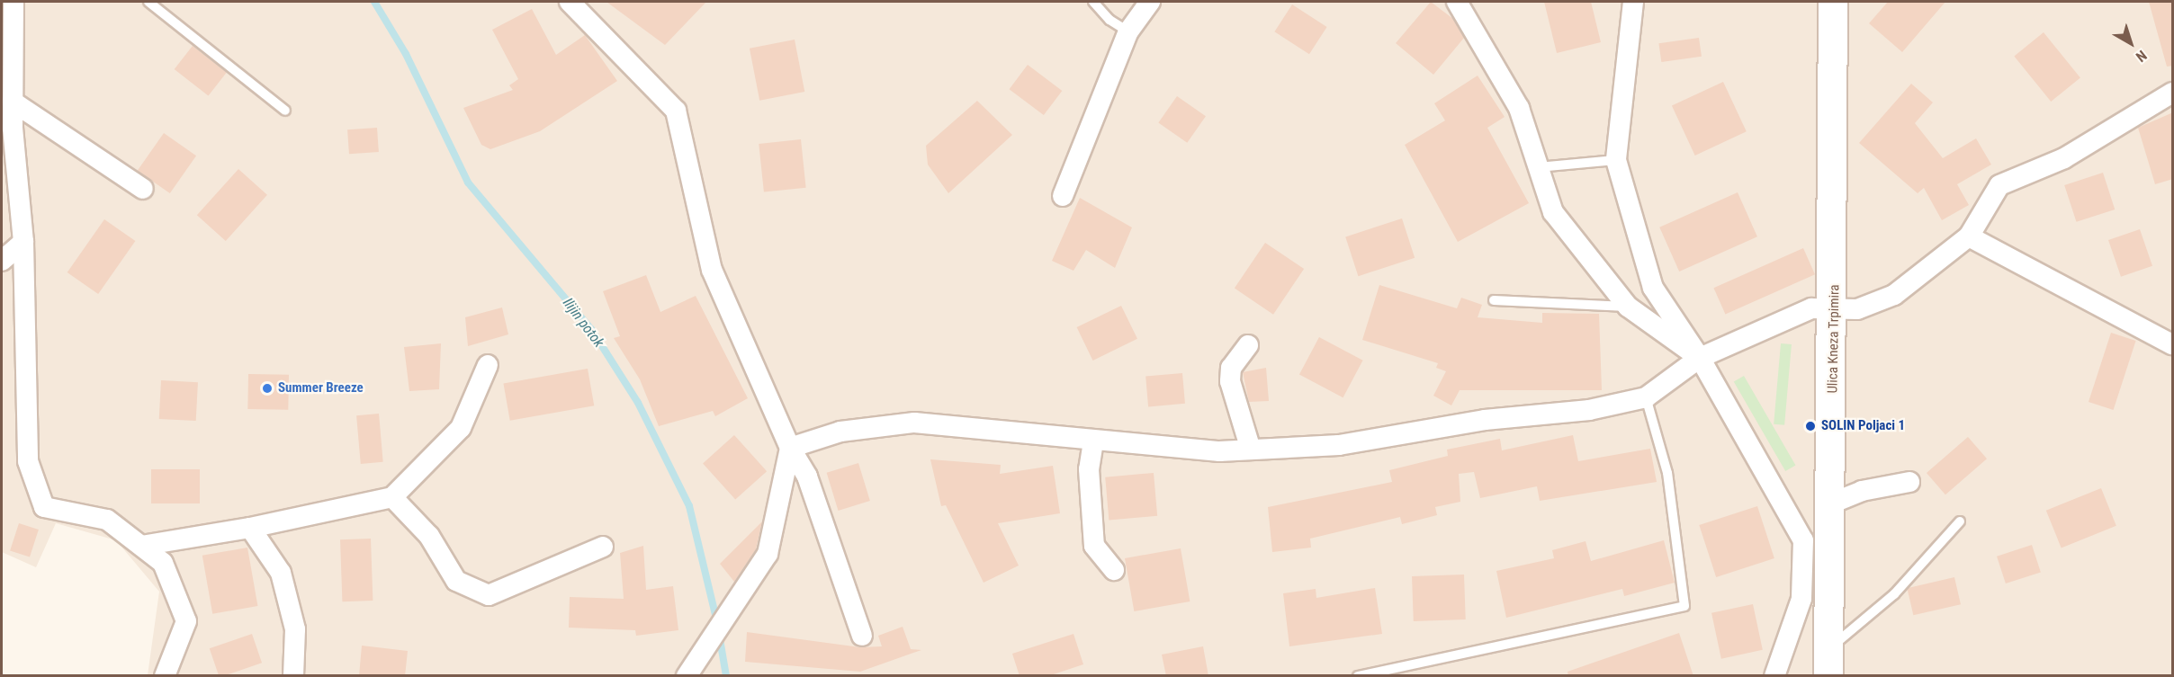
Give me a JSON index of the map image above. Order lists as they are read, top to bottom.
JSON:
{
  "streets": {
    "main road": ["Ulica Kneza Trpimira"]
  },
  "water": ["Ilijin potok"],
  "places": ["Summer Breeze", "SOLIN Poljaci 1"],
  "north": "bottom right"
}
